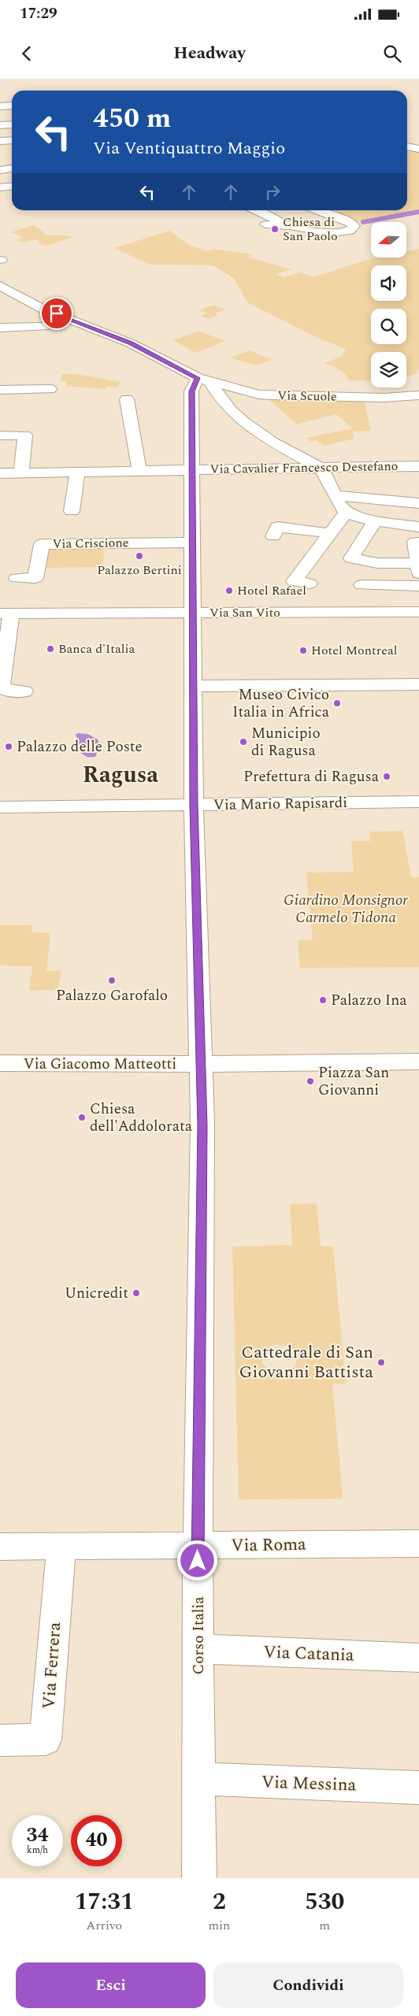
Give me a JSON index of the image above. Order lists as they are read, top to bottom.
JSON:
{
  "streets": {
    "street": [
      "Via Scuole",
      "Via Cavalier Francesco Destefano",
      "Via Criscione",
      "Via San Vito",
      "Via Mario Rapisardi",
      "Via Giacomo Matteotti",
      "Via Roma",
      "Corso Italia",
      "Via Catania",
      "Via Ferrera",
      "Via Messina"
    ]
  },
  "crossings": [
    ["Via Scuole", "Corso Italia"],
    ["Via Cavalier Francesco Destefano", "Corso Italia"],
    ["Via Criscione", "Corso Italia"],
    ["Via San Vito", "Corso Italia"],
    ["Via Mario Rapisardi", "Corso Italia"],
    ["Via Giacomo Matteotti", "Corso Italia"],
    ["Via Roma", "Corso Italia"],
    ["Via Roma", "Via Ferrera"],
    ["Corso Italia", "Via Catania"],
    ["Corso Italia", "Via Messina"]
  ],
  "districts": ["Ragusa"],
  "parks": ["Giardino Monsignor Carmelo Tidona"],
  "places": [
    "Chiesa di San Paolo",
    "Palazzo Bertini",
    "Hotel Rafael",
    "Banca d'Italia",
    "Hotel Montreal",
    "Museo Civico Italia in Africa",
    "Municipio di Ragusa",
    "Palazzo delle Poste",
    "Prefettura di Ragusa",
    "Palazzo Garofalo",
    "Palazzo Ina",
    "Piazza San Giovanni",
    "Chiesa dell'Addolorata",
    "Unicredit",
    "Cattedrale di San Giovanni Battista"
  ],
  "north": "left",
  "page": {
    "status": "17:29",
    "header": "Headway",
    "turn": ["450 m", "Via Ventiquattro Maggio"],
    "speed": "34 km/h",
    "limit": "40",
    "eta": [
      "17:31",
      "Arrivo",
      "2",
      "min",
      "530",
      "m"
    ],
    "buttons": ["Esci", "Condividi"]
  }
}
